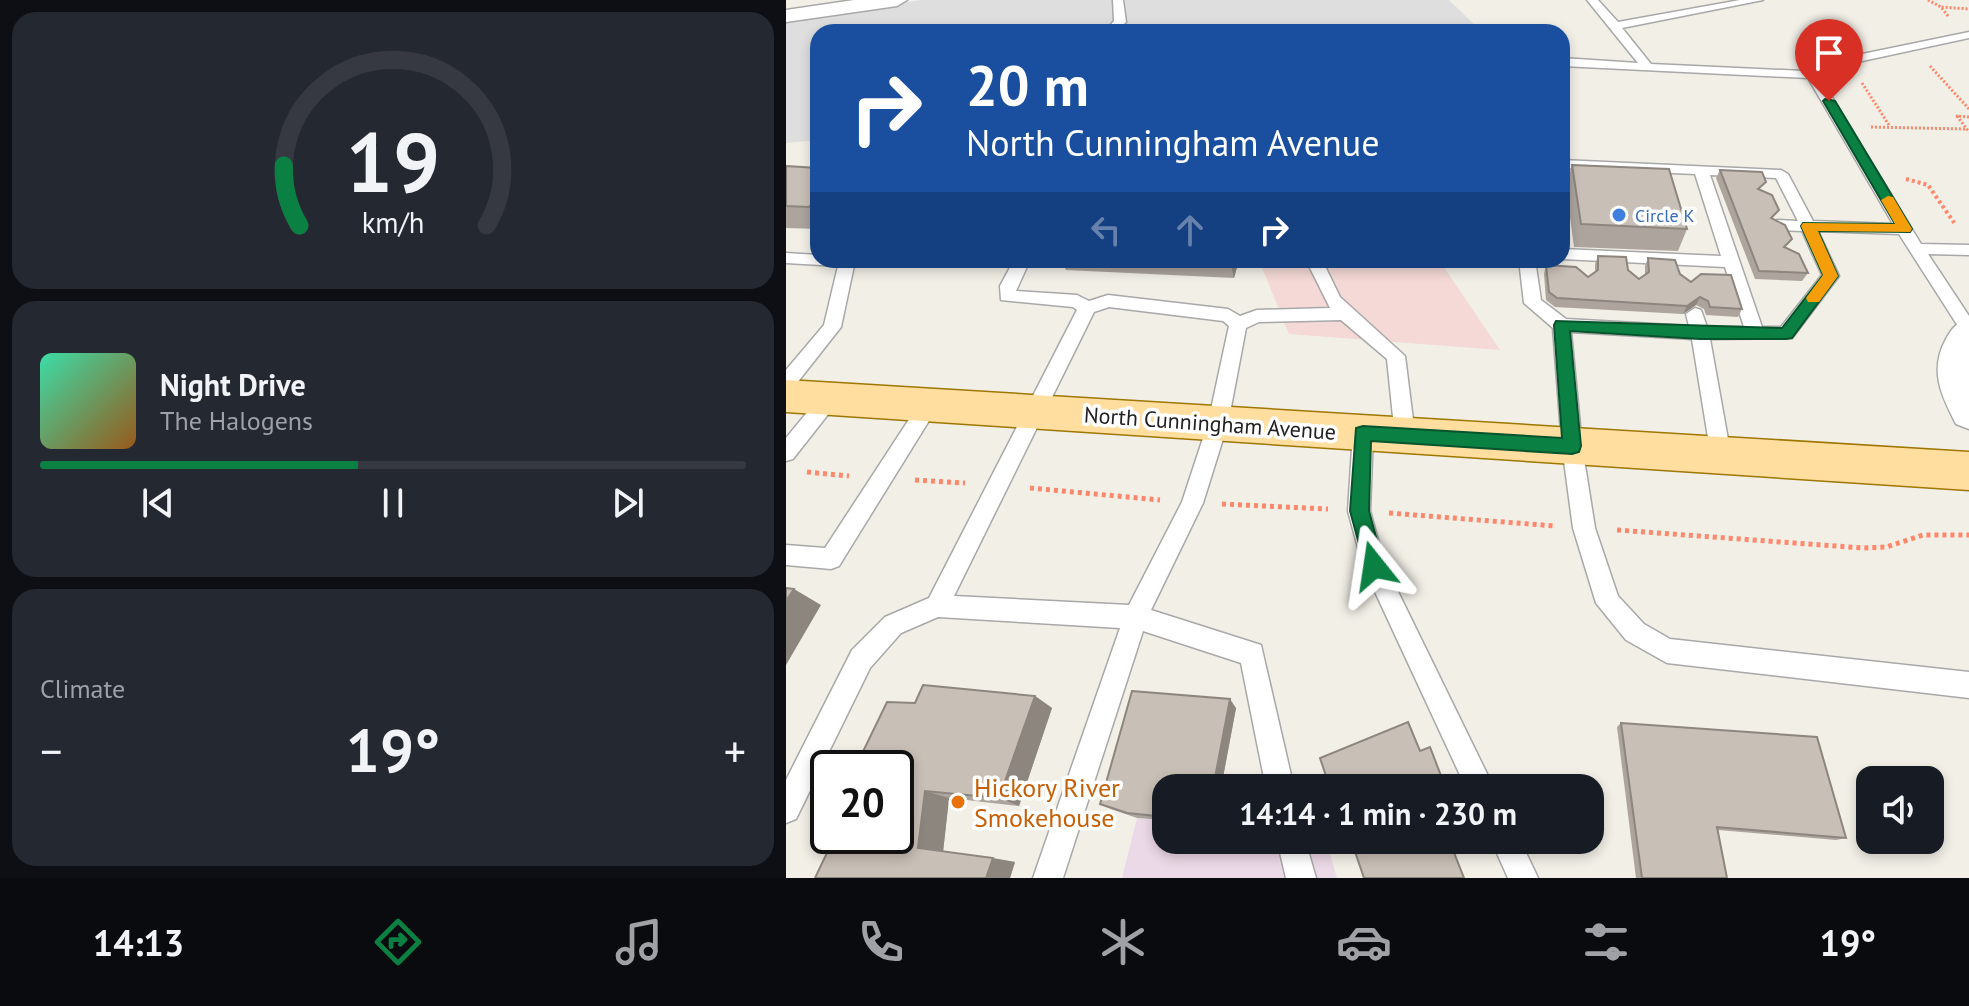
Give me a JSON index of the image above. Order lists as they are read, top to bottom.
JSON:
{
  "streets": {
    "main road": ["North Cunningham Avenue"]
  },
  "places": ["Circle K", "Hickory River Smokehouse"],
  "page": {
    "turn": ["20 m", "North Cunningham Avenue"],
    "song": ["Night Drive", "The Halogens"],
    "tile": "Climate",
    "heat": ["−", "19°", "+"],
    "limit": "20",
    "trip": "14:14 · 1 min · 230 m",
    "tabs": ["14:13", "19°"],
    "gauge": ["19", "km/h"]
  }
}
